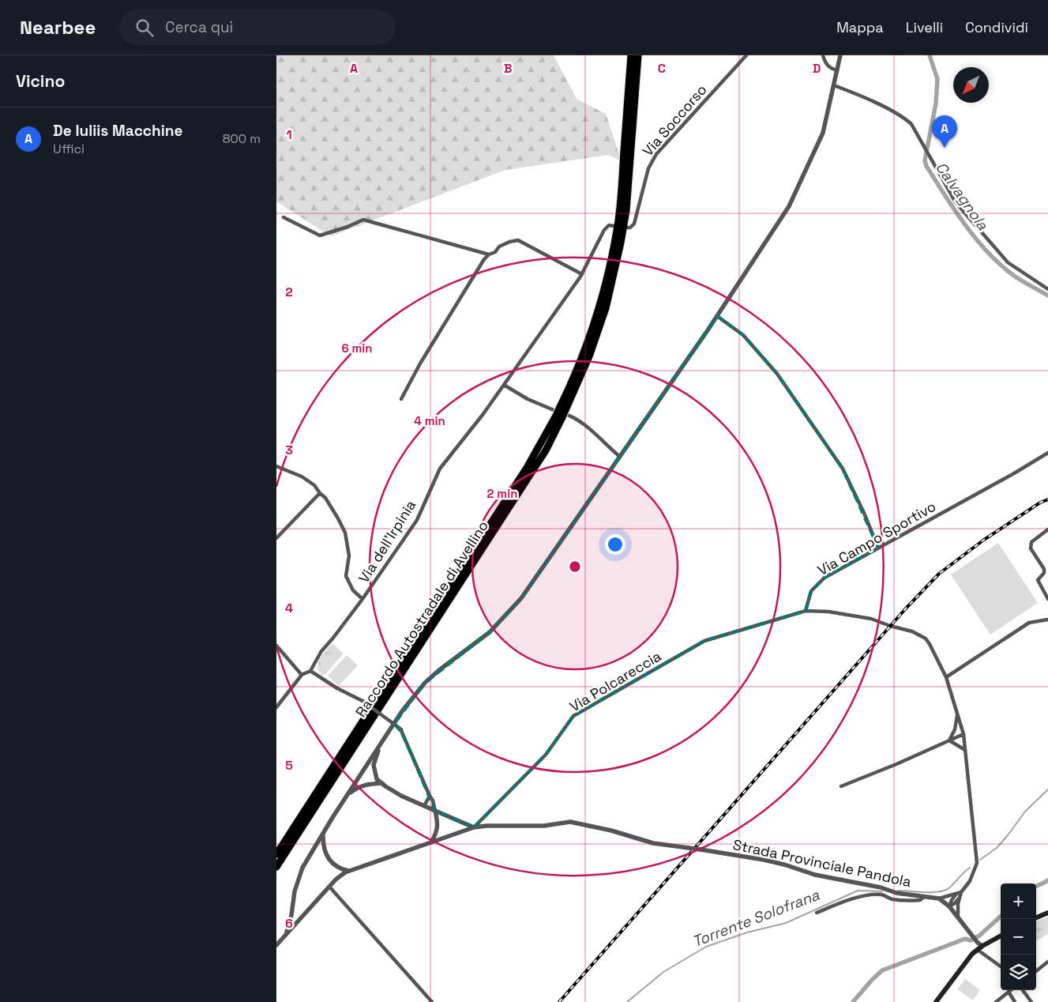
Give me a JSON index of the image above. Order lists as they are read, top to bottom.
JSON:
{
  "streets": {
    "highway": ["Raccordo Autostradale di Avellino"],
    "street": [
      "Via Soccorso",
      "Via Campo Sportivo",
      "Via dell'Irpinia",
      "Via Polcareccia",
      "Strada Provinciale Pandola"
    ]
  },
  "crossings": [
    ["Via Campo Sportivo", "Via Polcareccia"],
    ["Via Polcareccia", "Strada Provinciale Pandola"]
  ],
  "water": ["Calvagnola", "Torrente Solofrana"],
  "north": "bottom left",
  "page": {
    "header": "Nearbee",
    "search": "Cerca qui",
    "nav": ["Mappa", "Livelli", "Condividi"],
    "heading": "Vicino",
    "list": [
      {
        "mark": "A",
        "name": "De Iuliis Macchine",
        "note": "Uffici",
        "value": "800 m"
      }
    ],
    "pins": "A",
    "map_buttons": ["+", "−"]
  },
  "grid": {
    "columns": [
      "A",
      "B",
      "C",
      "D"
    ],
    "rows": [
      "1",
      "2",
      "3",
      "4",
      "5",
      "6"
    ]
  },
  "rings": ["6 min", "4 min", "2 min"]
}
